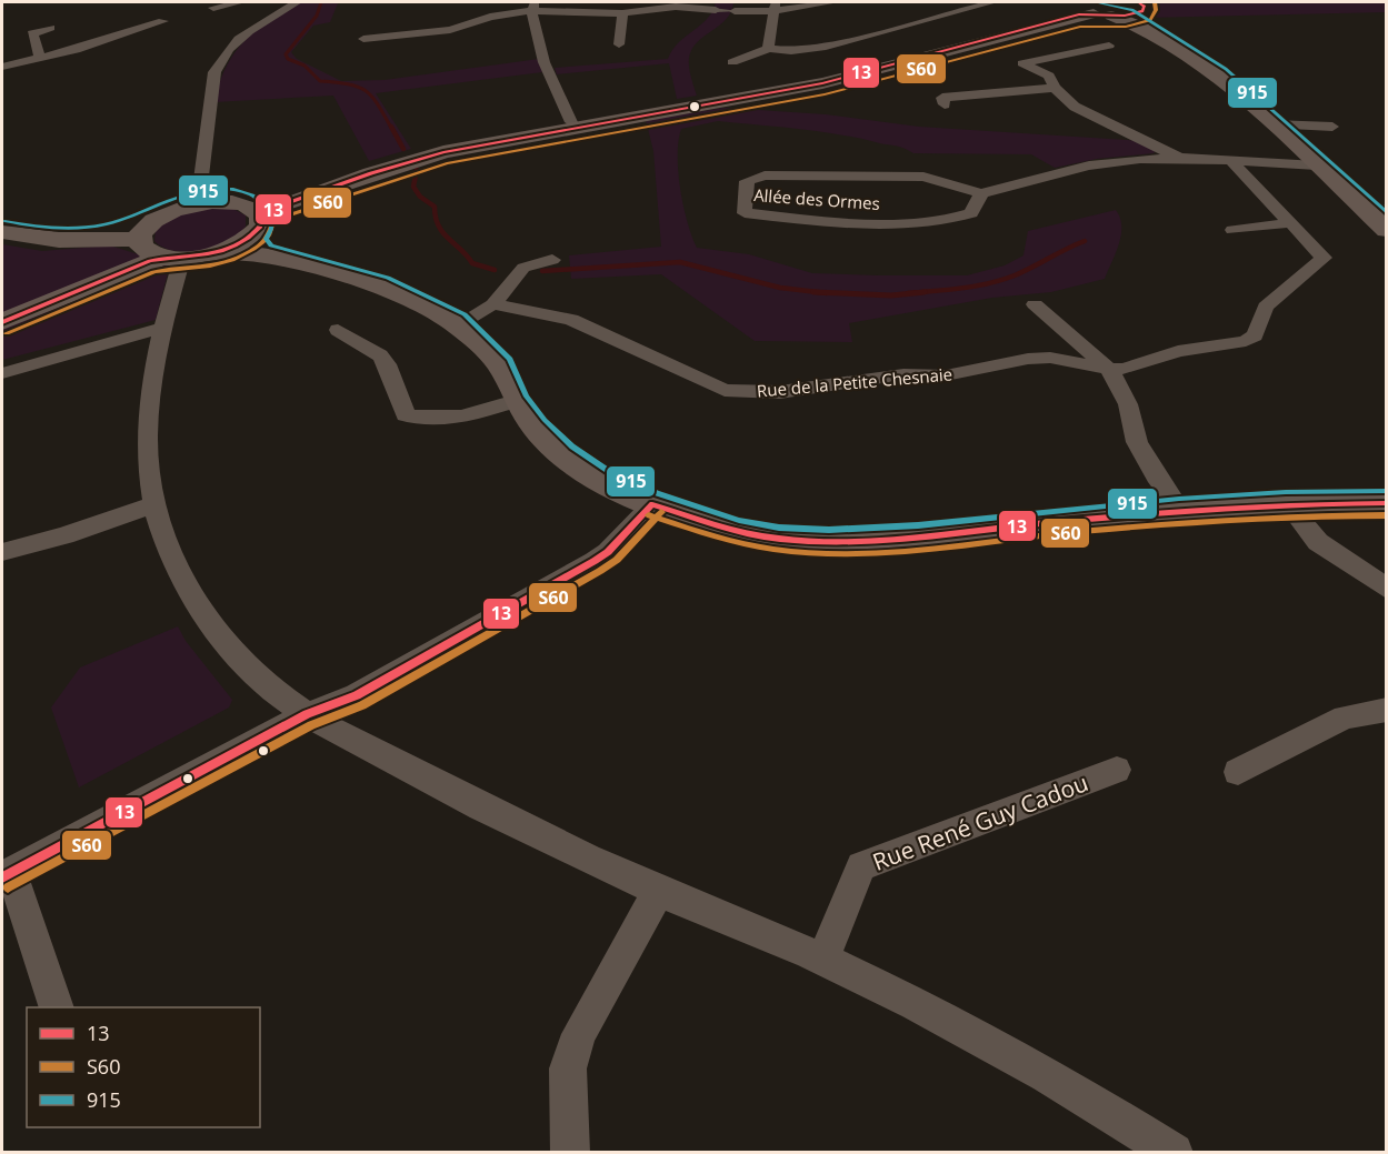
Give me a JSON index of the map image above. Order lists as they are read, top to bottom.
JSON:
{
  "streets": {
    "street": ["Allée des Ormes", "Rue de la Petite Chesnaie", "Rue René Guy Cadou"]
  },
  "lines": ["transit line 13", "transit line S60", "transit line 915"],
  "legend": ["13", "S60", "915"]
}
